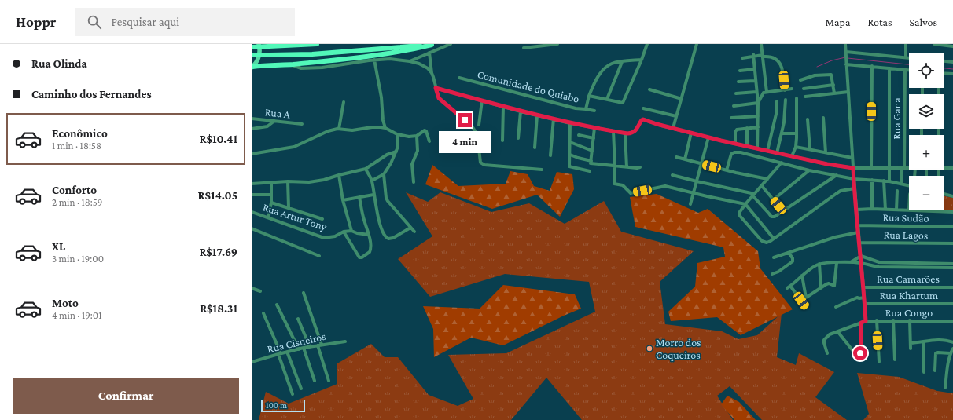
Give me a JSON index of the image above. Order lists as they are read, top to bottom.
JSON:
{
  "streets": {
    "street": [
      "Comunidade do Quiabo",
      "Rua A",
      "Rua Gana",
      "Rua Artur Tony",
      "Rua Sudão",
      "Rua Lagos",
      "Rua Camarões",
      "Rua Khartum",
      "Rua Congo",
      "Rua Cisneiros"
    ]
  },
  "places": ["Morro dos Coqueiros"],
  "scale_bar": "100 m",
  "page": {
    "header": "Hoppr",
    "search": "Pesquisar aqui",
    "nav": ["Mapa", "Rotas", "Salvos"],
    "banner": ["Rua Olinda", "Caminho dos Fernandes"],
    "map_buttons": ["+", "−"],
    "list": [
      {
        "name": "Econômico",
        "note": "1 min · 18:58",
        "value": "R$10.41"
      },
      {
        "name": "Conforto",
        "note": "2 min · 18:59",
        "value": "R$14.05"
      },
      {
        "name": "XL",
        "note": "3 min · 19:00",
        "value": "R$17.69"
      },
      {
        "name": "Moto",
        "note": "4 min · 19:01",
        "value": "R$18.31"
      }
    ],
    "bubble": "4 min",
    "buttons": "Confirmar",
    "scale": "100 m"
  }
}
